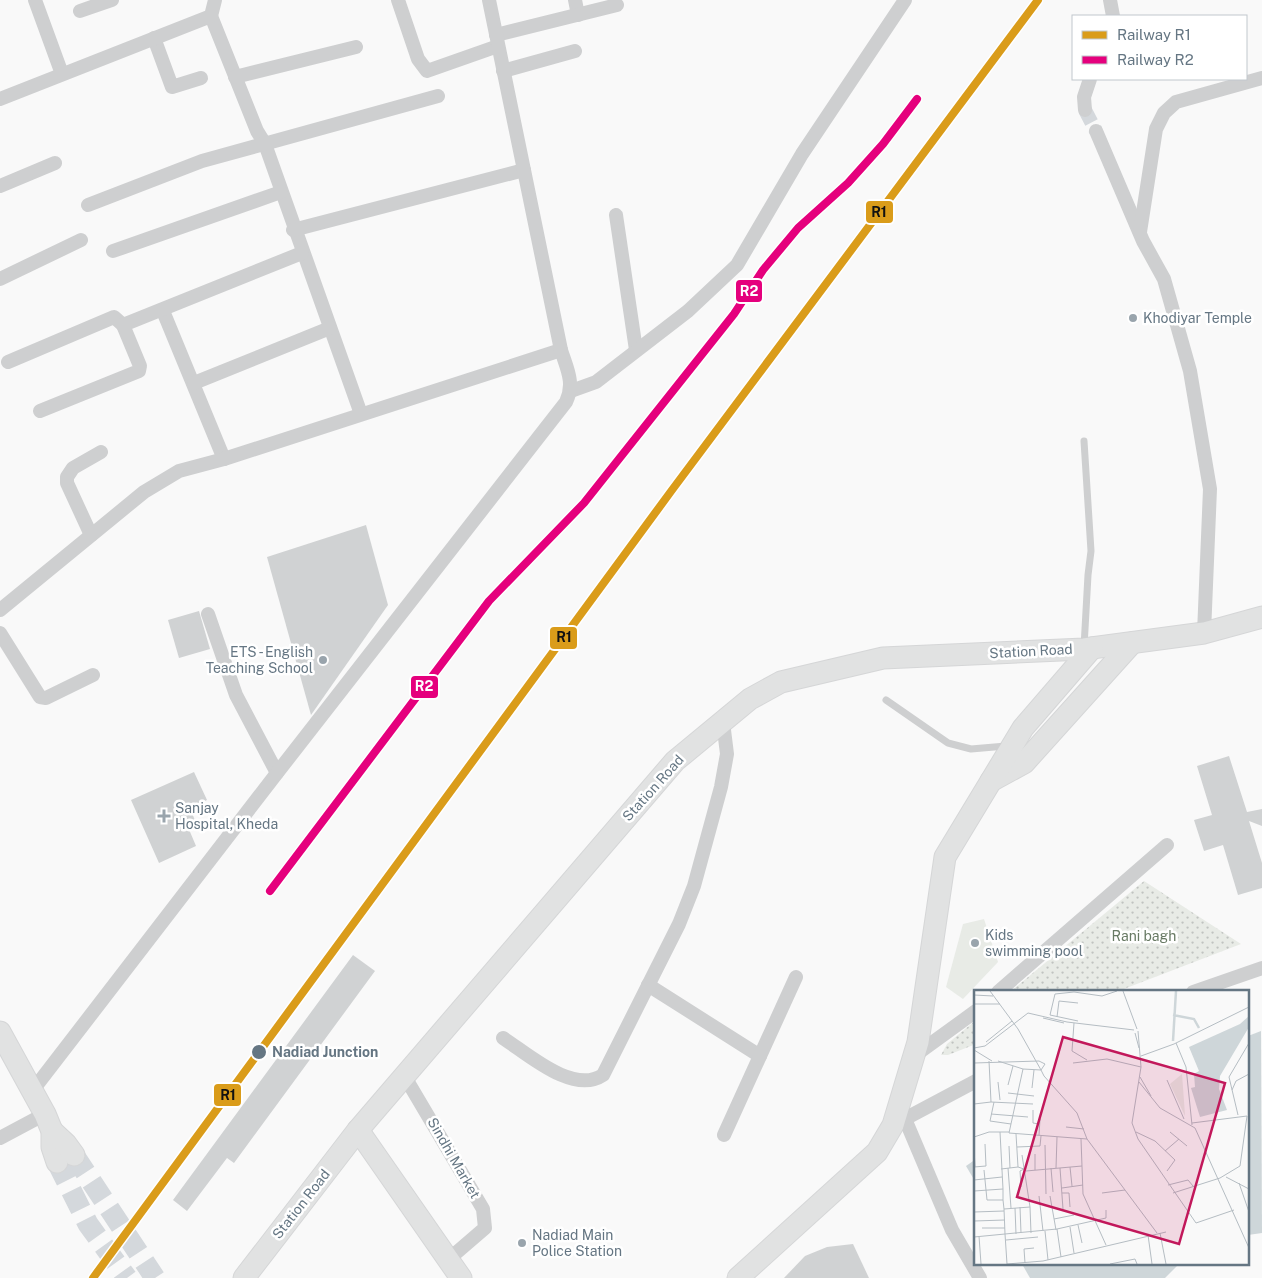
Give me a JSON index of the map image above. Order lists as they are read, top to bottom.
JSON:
{
  "streets": {
    "main road": ["Station Road"],
    "street": ["Sindhi Market"]
  },
  "crossings": [
    ["Station Road", "Sindhi Market"]
  ],
  "parks": ["Rani bagh"],
  "places": {
    "other": [
      "Khodiyar Temple",
      "ETS - English Teaching School",
      "Kids swimming pool",
      "Nadiad Junction",
      "Nadiad Main Police Station"
    ],
    "health": ["Sanjay Hospital, Kheda"]
  },
  "lines": ["rail line R1", "rail line R2"],
  "legend": ["Railway R1", "Railway R2"]
}
